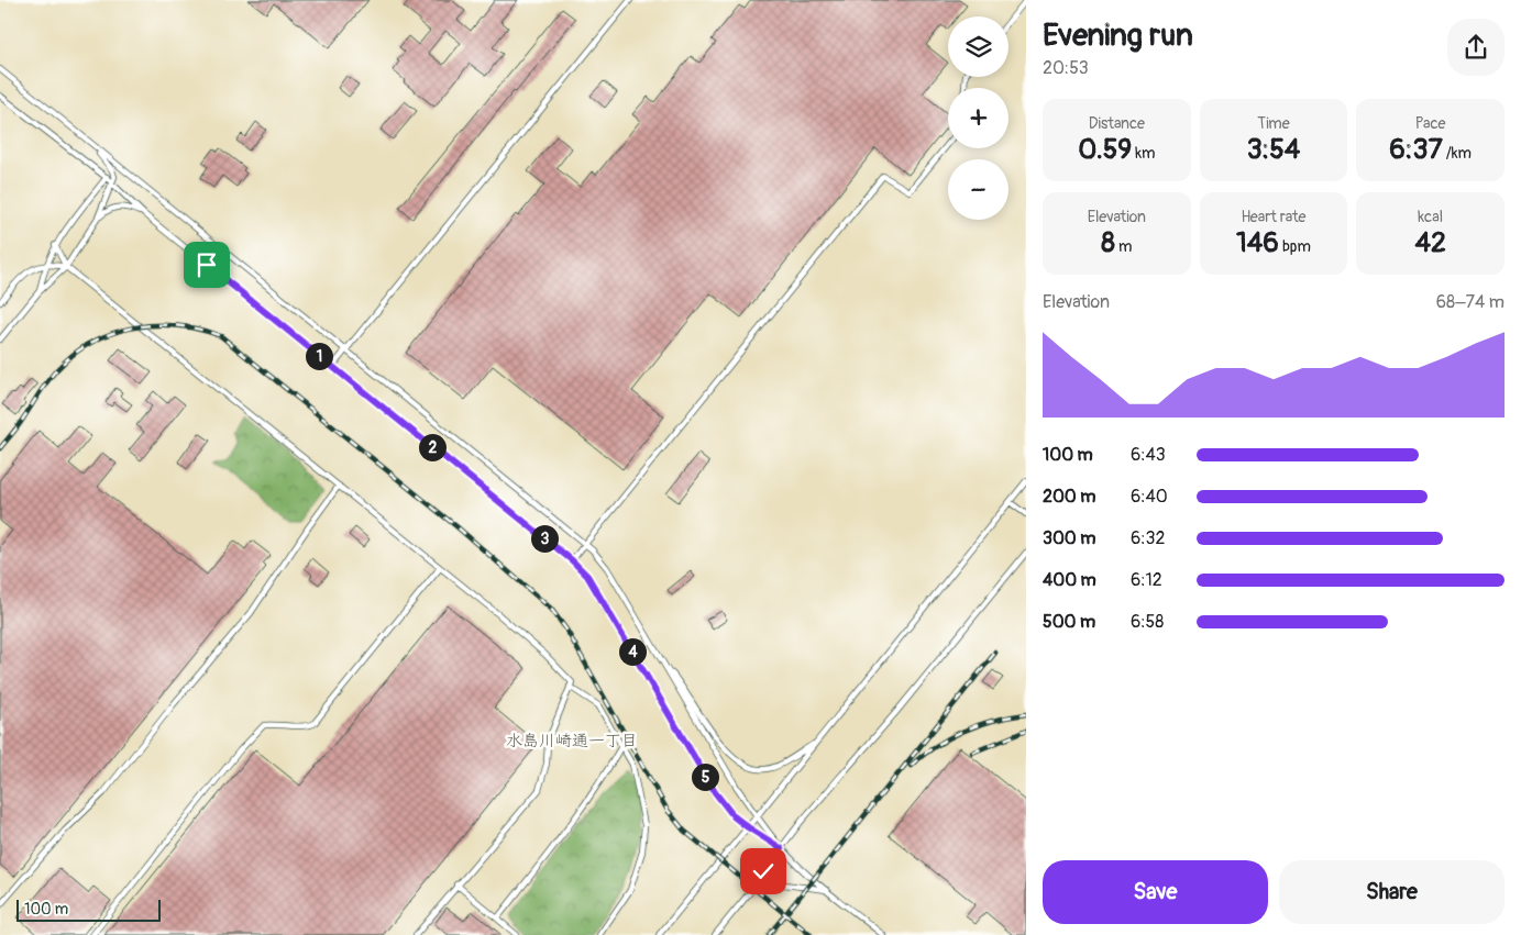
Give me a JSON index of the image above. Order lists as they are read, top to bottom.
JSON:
{
  "districts": ["水島川崎通一丁目"],
  "scale_bar": "100 m",
  "page": {
    "heading": ["Evening run", "20:53"],
    "map_buttons": ["+", "−"],
    "stats": [
      ["Distance", "0.59 km"],
      ["Time", "3:54"],
      ["Pace", "6:37 /km"],
      ["Elevation", "8 m"],
      ["Heart rate", "146 bpm"],
      ["kcal", "42"]
    ],
    "chart": ["Elevation", "68–74 m"],
    "pins": [
      "1",
      "2",
      "3",
      "4",
      "5"
    ],
    "list": [
      {
        "name": "100 m",
        "note": "6:43"
      },
      {
        "name": "200 m",
        "note": "6:40"
      },
      {
        "name": "300 m",
        "note": "6:32"
      },
      {
        "name": "400 m",
        "note": "6:12"
      },
      {
        "name": "500 m",
        "note": "6:58"
      }
    ],
    "buttons": ["Save", "Share"],
    "scale": "100 m"
  }
}
